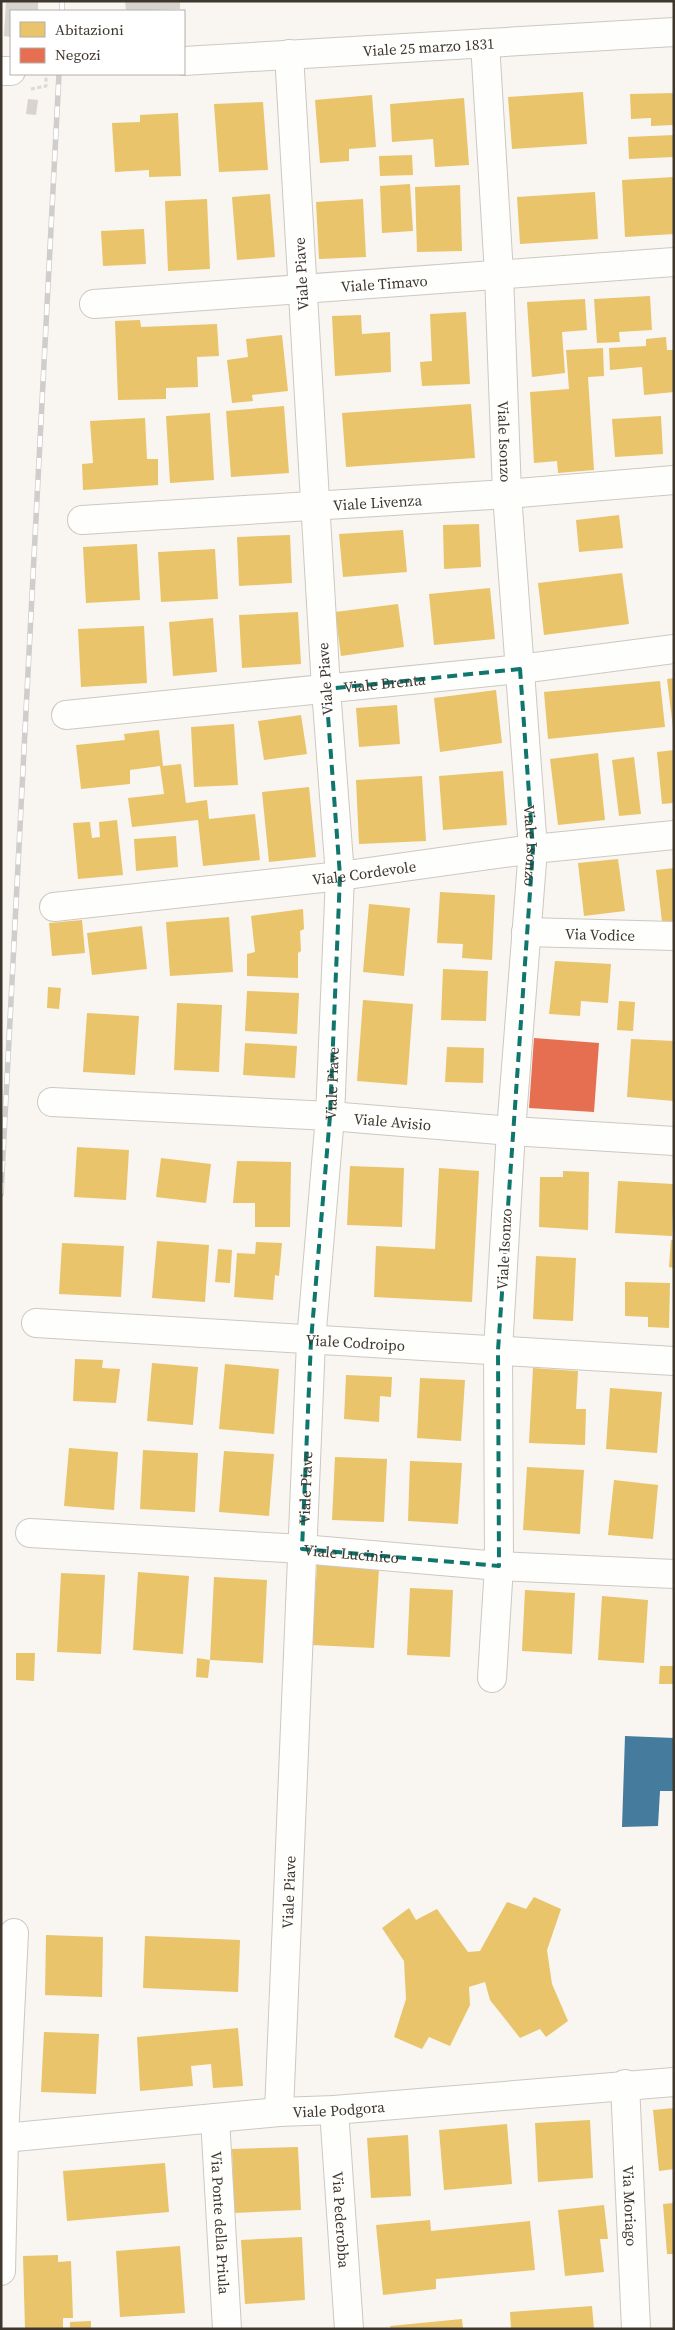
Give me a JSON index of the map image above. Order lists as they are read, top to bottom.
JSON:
{
  "streets": {
    "street": [
      "Viale 25 marzo 1831",
      "Viale Piave",
      "Viale Timavo",
      "Viale Isonzo",
      "Viale Livenza",
      "Viale Brenta",
      "Viale Cordevole",
      "Via Vodice",
      "Viale Avisio",
      "Viale Codroipo",
      "Viale Lucinico",
      "Viale Podgora",
      "Via Moriago",
      "Via Pederobba",
      "Via Ponte della Priula"
    ]
  },
  "crossings": [
    ["Viale 25 marzo 1831", "Viale Piave"],
    ["Viale 25 marzo 1831", "Viale Isonzo"],
    ["Viale Piave", "Viale Timavo"],
    ["Viale Piave", "Viale Livenza"],
    ["Viale Piave", "Viale Brenta"],
    ["Viale Piave", "Viale Cordevole"],
    ["Viale Piave", "Viale Avisio"],
    ["Viale Piave", "Viale Codroipo"],
    ["Viale Piave", "Viale Lucinico"],
    ["Viale Piave", "Viale Podgora"],
    ["Viale Timavo", "Viale Isonzo"],
    ["Viale Isonzo", "Viale Livenza"],
    ["Viale Isonzo", "Viale Brenta"],
    ["Viale Isonzo", "Viale Cordevole"],
    ["Viale Isonzo", "Via Vodice"],
    ["Viale Isonzo", "Viale Avisio"],
    ["Viale Isonzo", "Viale Codroipo"],
    ["Viale Isonzo", "Viale Lucinico"],
    ["Viale Podgora", "Via Moriago"],
    ["Viale Podgora", "Via Pederobba"],
    ["Viale Podgora", "Via Ponte della Priula"]
  ],
  "legend": ["Abitazioni", "Negozi"]
}
